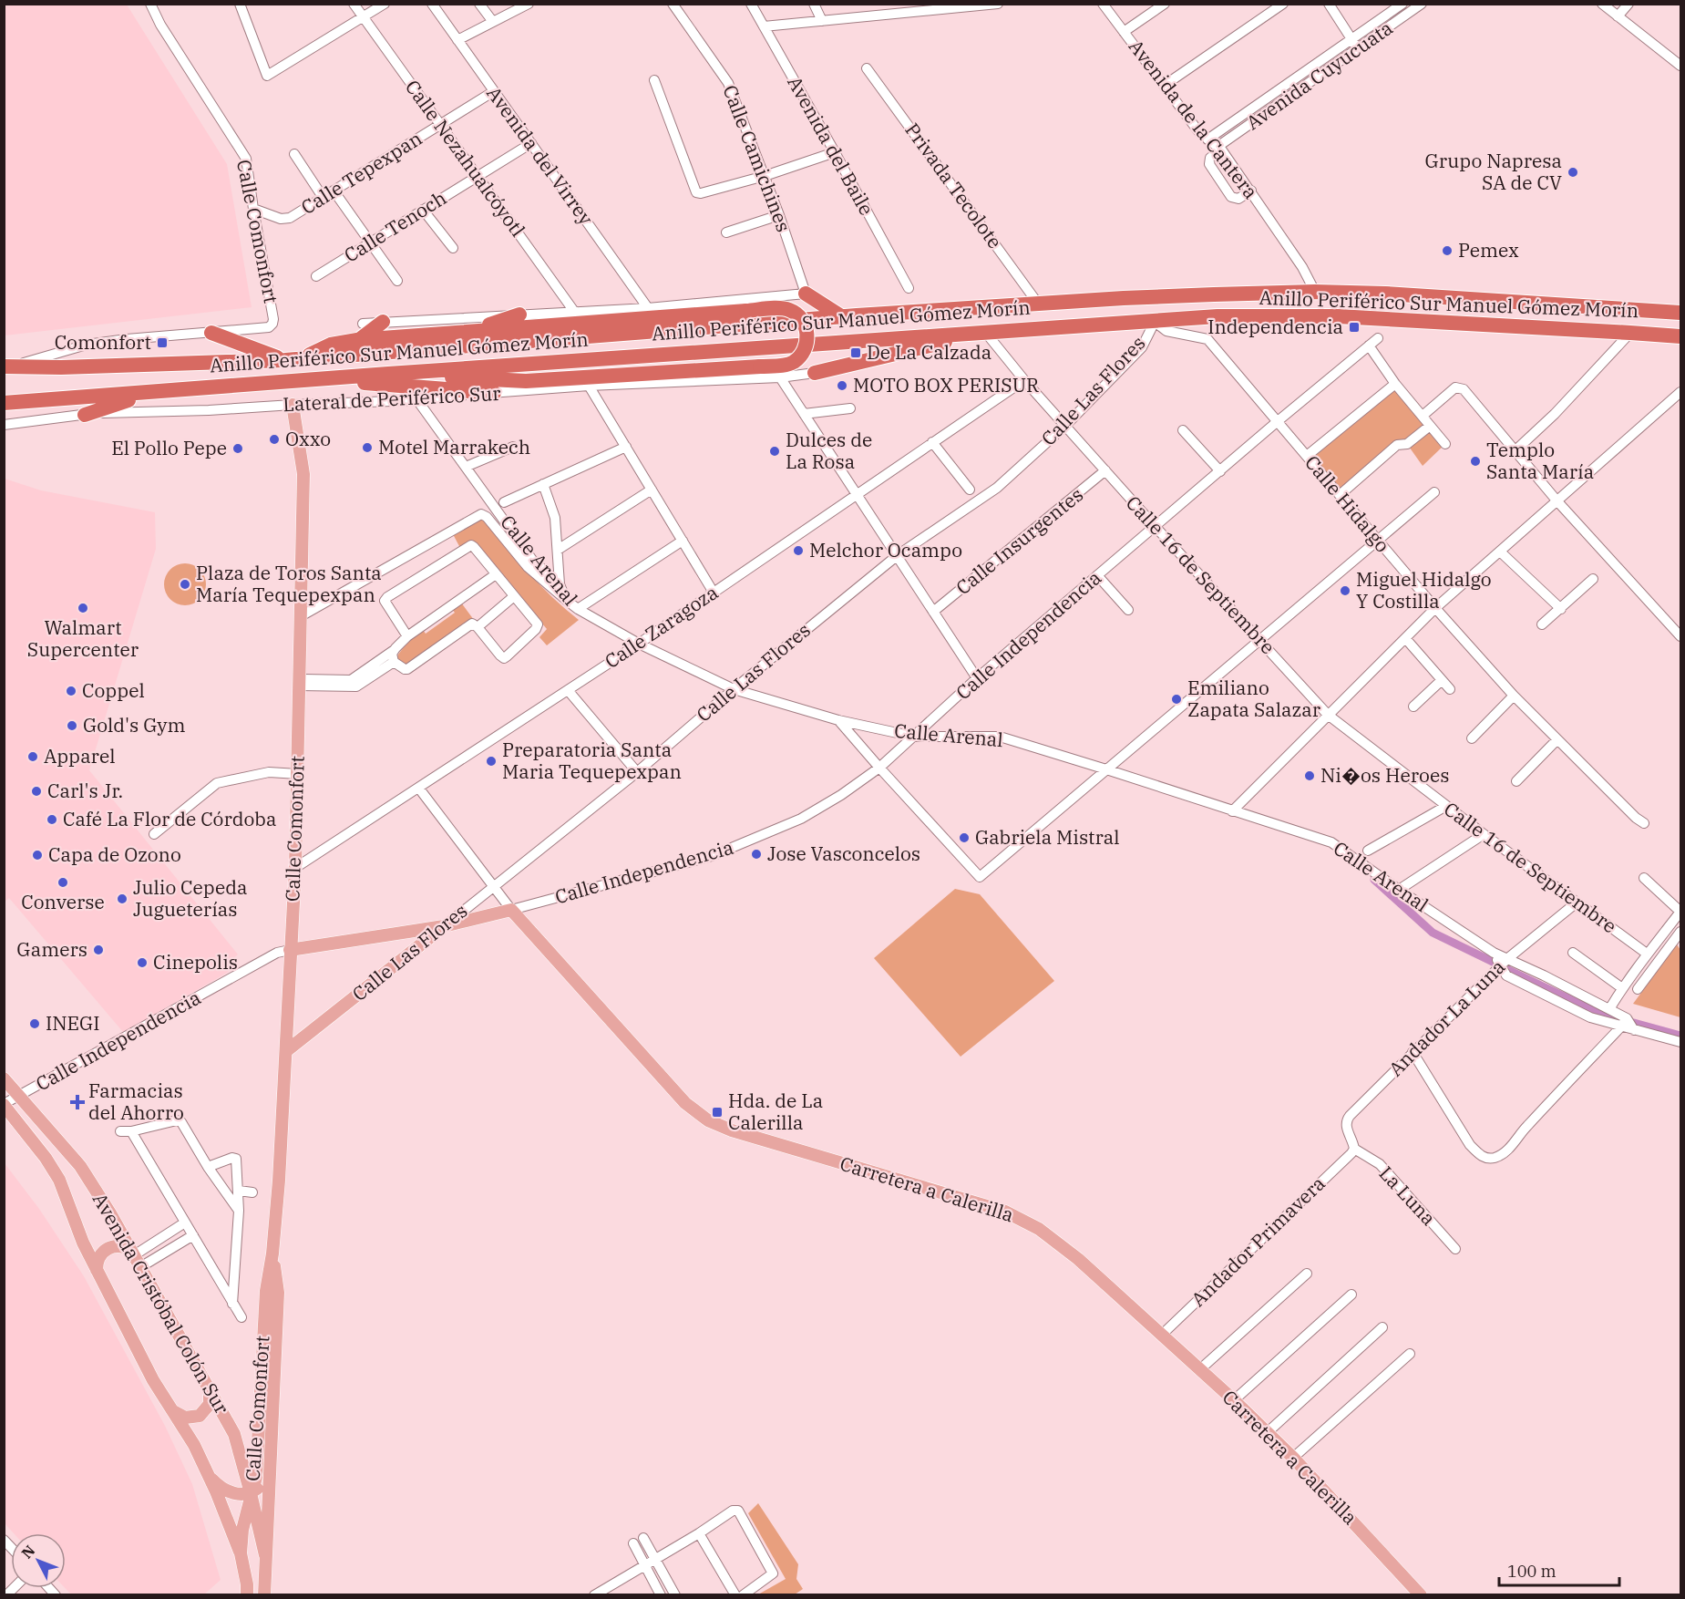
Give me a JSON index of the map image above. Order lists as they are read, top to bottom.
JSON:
{
  "streets": {
    "highway": ["Anillo Periférico Sur Manuel Gómez Morín"],
    "main road": [
      "Calle Comonfort",
      "Calle Las Flores",
      "Calle Independencia",
      "Carretera a Calerilla",
      "Avenida Cristóbal Colón Sur"
    ],
    "street": [
      "Avenida Cuyucuata",
      "Avenida de la Cantera",
      "Avenida del Baile",
      "Avenida del Virrey",
      "Calle Nezahualcóyotl",
      "Calle Camichines",
      "Calle Tepexpan",
      "Privada Tecolote",
      "Calle Tenoch",
      "Lateral de Periférico Sur",
      "Calle Hidalgo",
      "Calle Insurgentes",
      "Calle Arenal",
      "Calle 16 de Septiembre",
      "Calle Zaragoza",
      "Andador La Luna",
      "La Luna",
      "Andador Primavera"
    ]
  },
  "crossings": [
    ["Avenida Cuyucuata", "Avenida de la Cantera"],
    ["Avenida de la Cantera", "Anillo Periférico Sur Manuel Gómez Morín"],
    ["Avenida del Virrey", "Calle Tepexpan"],
    ["Avenida del Virrey", "Calle Tenoch"],
    ["Calle Nezahualcóyotl", "Calle Tepexpan"],
    ["Calle Nezahualcóyotl", "Calle Tenoch"],
    ["Calle Tepexpan", "Calle Comonfort"],
    ["Privada Tecolote", "Anillo Periférico Sur Manuel Gómez Morín"],
    ["Calle Comonfort", "Calle Las Flores"],
    ["Calle Comonfort", "Lateral de Periférico Sur"],
    ["Calle Comonfort", "Calle Zaragoza"],
    ["Calle Comonfort", "Calle Independencia"],
    ["Calle Comonfort", "Avenida Cristóbal Colón Sur"],
    ["Anillo Periférico Sur Manuel Gómez Morín", "Calle Las Flores"],
    ["Anillo Periférico Sur Manuel Gómez Morín", "Calle Hidalgo"],
    ["Anillo Periférico Sur Manuel Gómez Morín", "Calle 16 de Septiembre"],
    ["Calle Las Flores", "Calle Hidalgo"],
    ["Calle Las Flores", "Calle Arenal"],
    ["Calle Las Flores", "Calle 16 de Septiembre"],
    ["Calle Las Flores", "Calle Independencia"],
    ["Lateral de Periférico Sur", "Calle Arenal"],
    ["Calle Hidalgo", "Calle Independencia"],
    ["Calle Insurgentes", "Calle 16 de Septiembre"],
    ["Calle Arenal", "Calle Zaragoza"],
    ["Calle Arenal", "Calle Independencia"],
    ["Calle Arenal", "Andador La Luna"],
    ["Calle 16 de Septiembre", "Calle Zaragoza"],
    ["Calle 16 de Septiembre", "Calle Independencia"],
    ["Calle 16 de Septiembre", "Andador La Luna"],
    ["Calle Independencia", "Carretera a Calerilla"],
    ["Calle Independencia", "Avenida Cristóbal Colón Sur"],
    ["Andador La Luna", "La Luna"],
    ["Andador La Luna", "Andador Primavera"],
    ["Carretera a Calerilla", "Andador Primavera"],
    ["La Luna", "Andador Primavera"]
  ],
  "places": {
    "other": [
      "Grupo Napresa SA de CV",
      "Pemex",
      "MOTO BOX PERISUR",
      "Oxxo",
      "Motel Marrakech",
      "El Pollo Pepe",
      "Dulces de La Rosa",
      "Templo Santa María",
      "Melchor Ocampo",
      "Plaza de Toros Santa María Tequepexpan",
      "Miguel Hidalgo Y Costilla",
      "Walmart Supercenter",
      "Coppel",
      "Emiliano Zapata Salazar",
      "Gold's Gym",
      "Apparel",
      "Preparatoria Santa Maria Tequepexpan",
      "Ni�os Heroes",
      "Carl's Jr.",
      "Café La Flor de Córdoba",
      "Gabriela Mistral",
      "Jose Vasconcelos",
      "Capa de Ozono",
      "Converse",
      "Julio Cepeda Jugueterías",
      "Gamers",
      "Cinepolis",
      "INEGI"
    ],
    "transit": [
      "Independencia",
      "Comonfort",
      "De La Calzada",
      "Hda. de La Calerilla"
    ],
    "health": ["Farmacias del Ahorro"]
  },
  "scale_bar": "100 m",
  "north": "top left"
}
